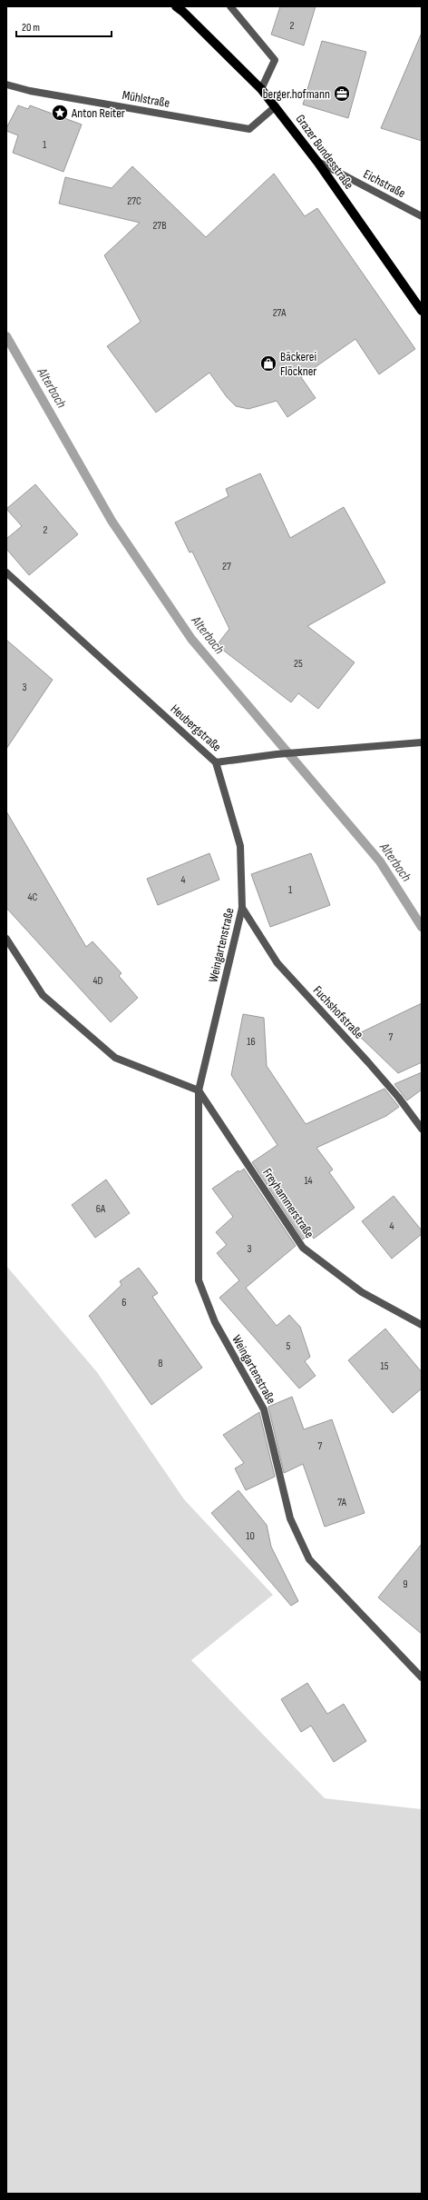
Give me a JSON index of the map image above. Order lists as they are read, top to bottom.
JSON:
{
  "streets": {
    "main road": ["Grazer Bundesstraße"],
    "street": [
      "Mühlstraße",
      "Eichstraße",
      "Heubergstraße",
      "Weingartenstraße",
      "Fuchshofstraße",
      "Freyhammerstraße"
    ]
  },
  "crossings": [
    ["Mühlstraße", "Grazer Bundesstraße"],
    ["Grazer Bundesstraße", "Eichstraße"],
    ["Heubergstraße", "Weingartenstraße"],
    ["Weingartenstraße", "Fuchshofstraße"],
    ["Weingartenstraße", "Freyhammerstraße"]
  ],
  "water": ["Alterbach"],
  "places": {
    "office": ["berger.hofmann"],
    "place": ["Anton Reiter"],
    "shop": ["Bäckerei Flöckner"]
  },
  "house_numbers": [
    "2",
    "1",
    "27C",
    "27B",
    "27A",
    "2",
    "27",
    "25",
    "3",
    "4",
    "1",
    "4C",
    "4D",
    "7",
    "16",
    "14",
    "6A",
    "4",
    "3",
    "6",
    "5",
    "8",
    "15",
    "7",
    "7A",
    "10",
    "9"
  ],
  "scale_bar": "20 m"
}
